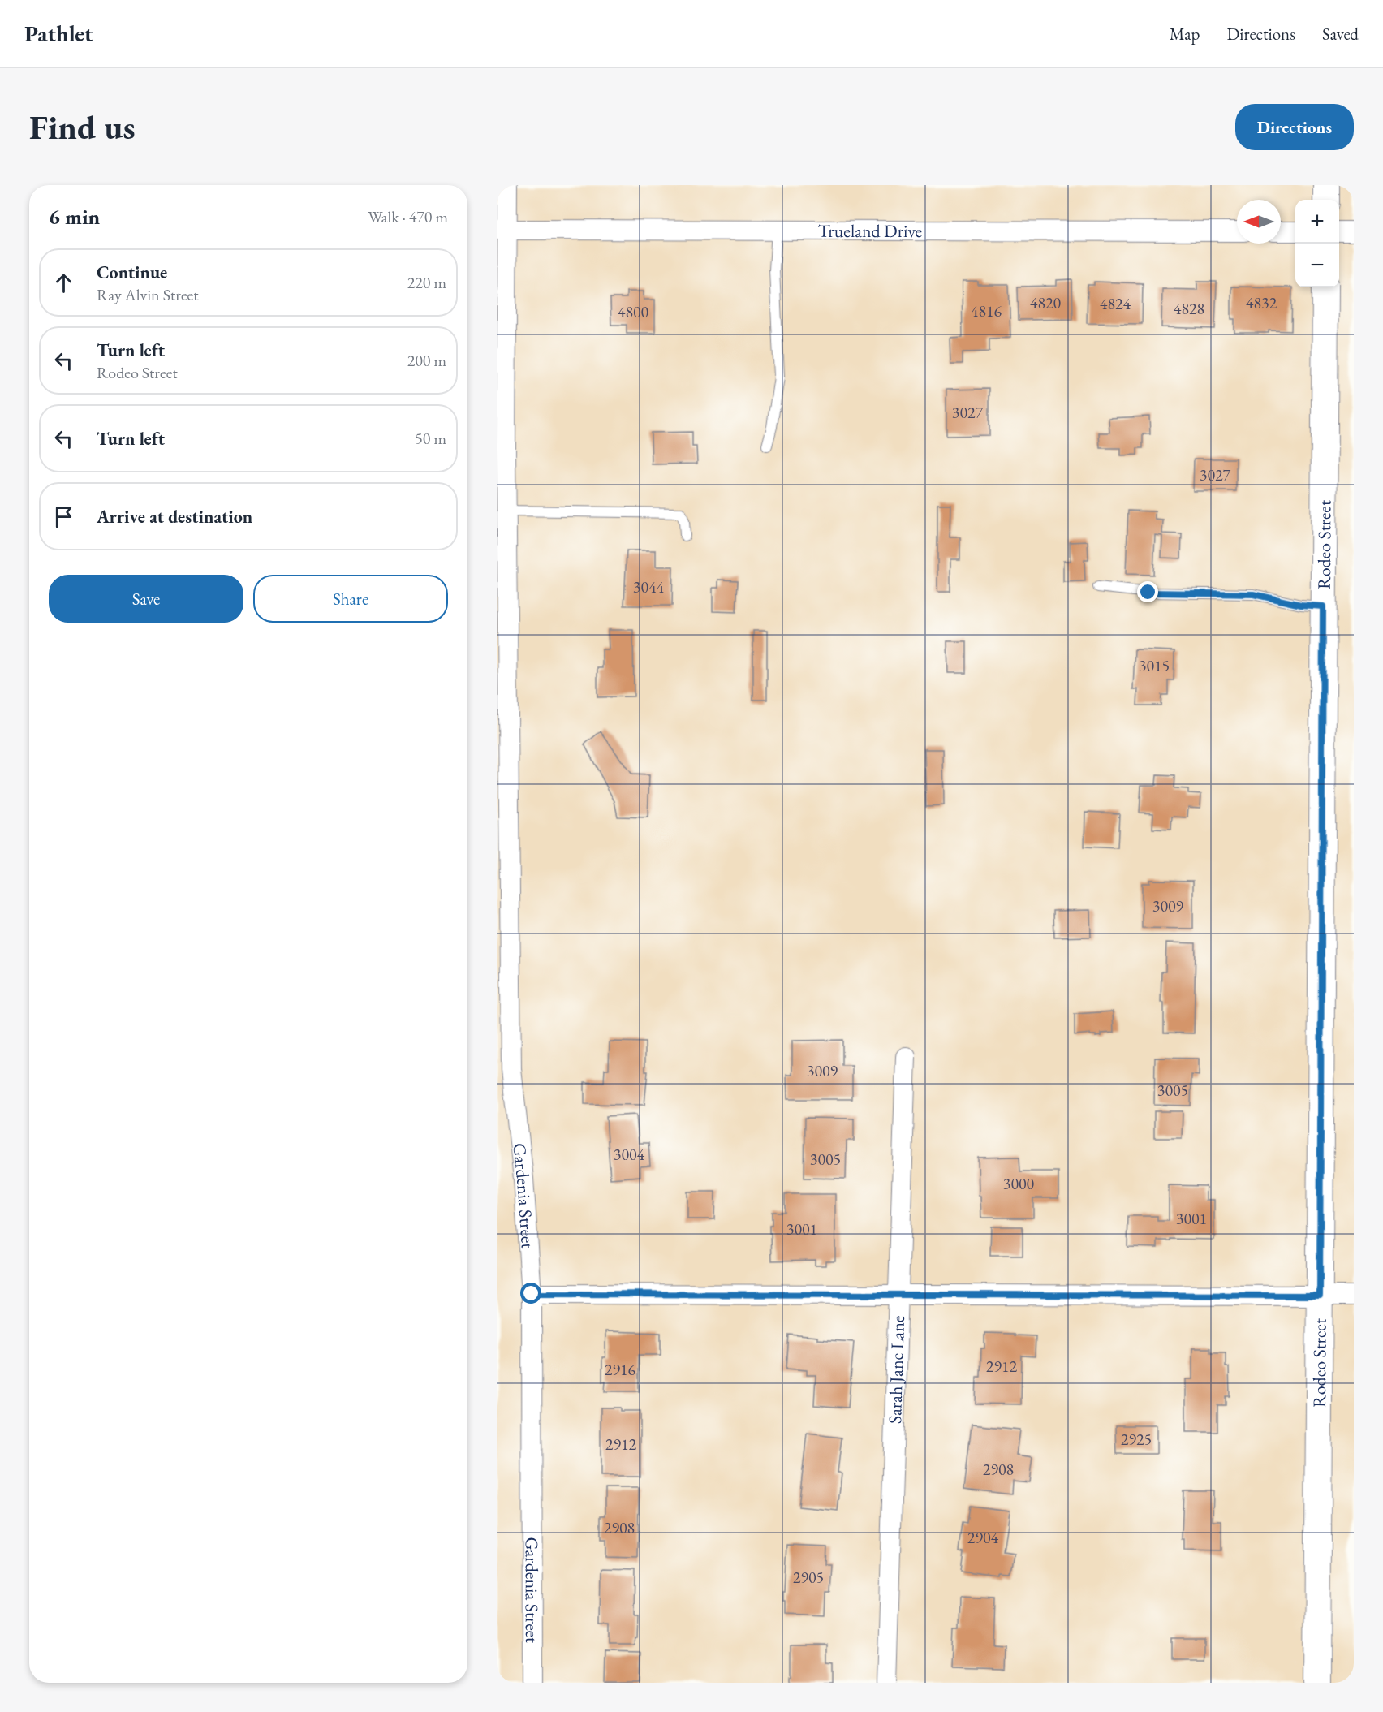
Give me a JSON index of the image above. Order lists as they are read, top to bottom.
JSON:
{
  "streets": {
    "street": [
      "Trueland Drive",
      "Rodeo Street",
      "Gardenia Street",
      "Sarah Jane Lane"
    ]
  },
  "crossings": [
    ["Trueland Drive", "Gardenia Street"]
  ],
  "house_numbers": [
    "4820",
    "4832",
    "4824",
    "4828",
    "4816",
    "4800",
    "3027",
    "3027",
    "3044",
    "3015",
    "3009",
    "3009",
    "3005",
    "3004",
    "3005",
    "3000",
    "3001",
    "3001",
    "2912",
    "2916",
    "2925",
    "2912",
    "2908",
    "2908",
    "2904",
    "2905"
  ],
  "north": "left",
  "page": {
    "header": "Pathlet",
    "nav": ["Map", "Directions", "Saved"],
    "buttons": [
      "Directions",
      ["Save", "Share"]
    ],
    "title": "Find us",
    "heading": ["6 min", "Walk · 470 m"],
    "map_buttons": ["+", "−"],
    "list": [
      ["Continue", "Ray Alvin Street", "220 m"],
      ["Turn left", "Rodeo Street", "200 m"],
      ["Turn left", "50 m"],
      "Arrive at destination"
    ]
  }
}
